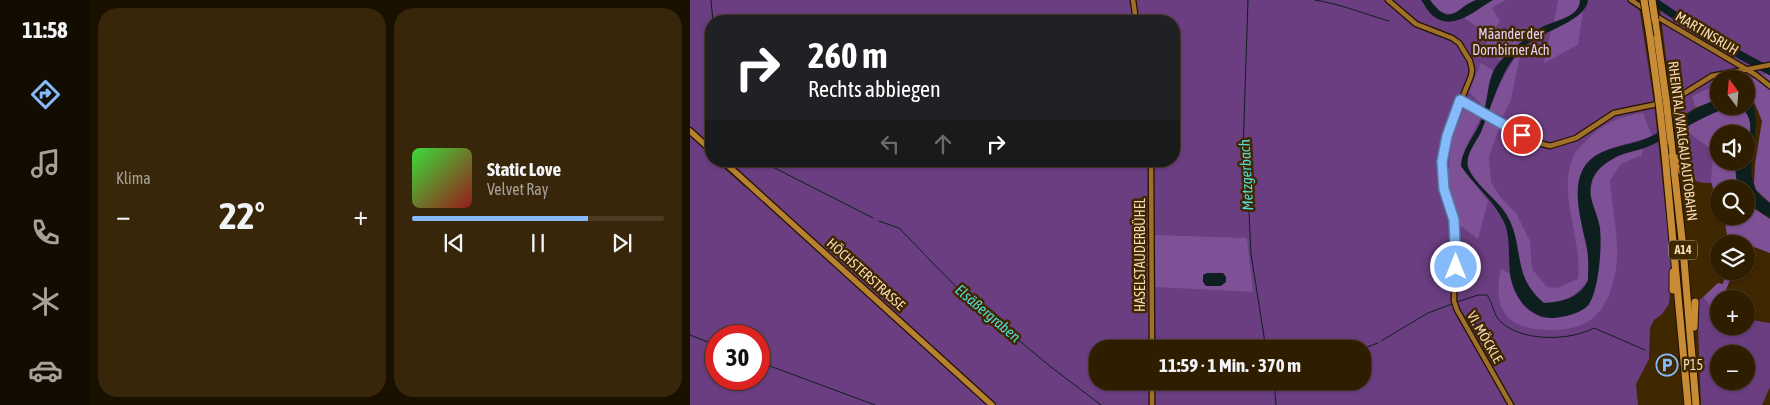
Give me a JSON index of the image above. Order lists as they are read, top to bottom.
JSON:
{
  "streets": {
    "highway": ["RHEINTAL/WALGAU AUTOBAHN", "A14"],
    "main road": ["HÖCHSTERSTRASSE"],
    "street": ["MARTINSRUH", "HASELSTAUDERBÜHEL", "VI. MÖCKLE"]
  },
  "water": ["Metzgerbach", "Elsäßergraben"],
  "parks": ["Mäander der Dornbirner Ach"],
  "places": {
    "parking": ["P15"]
  },
  "north": "top",
  "page": {
    "tabs": "11:58",
    "tile": "Klima",
    "turn": ["260 m", "Rechts abbiegen"],
    "map_buttons": ["+", "−"],
    "song": ["Static Love", "Velvet Ray"],
    "heat": ["−", "22°", "+"],
    "limit": "30",
    "trip": "11:59 · 1 Min. · 370 m"
  }
}
